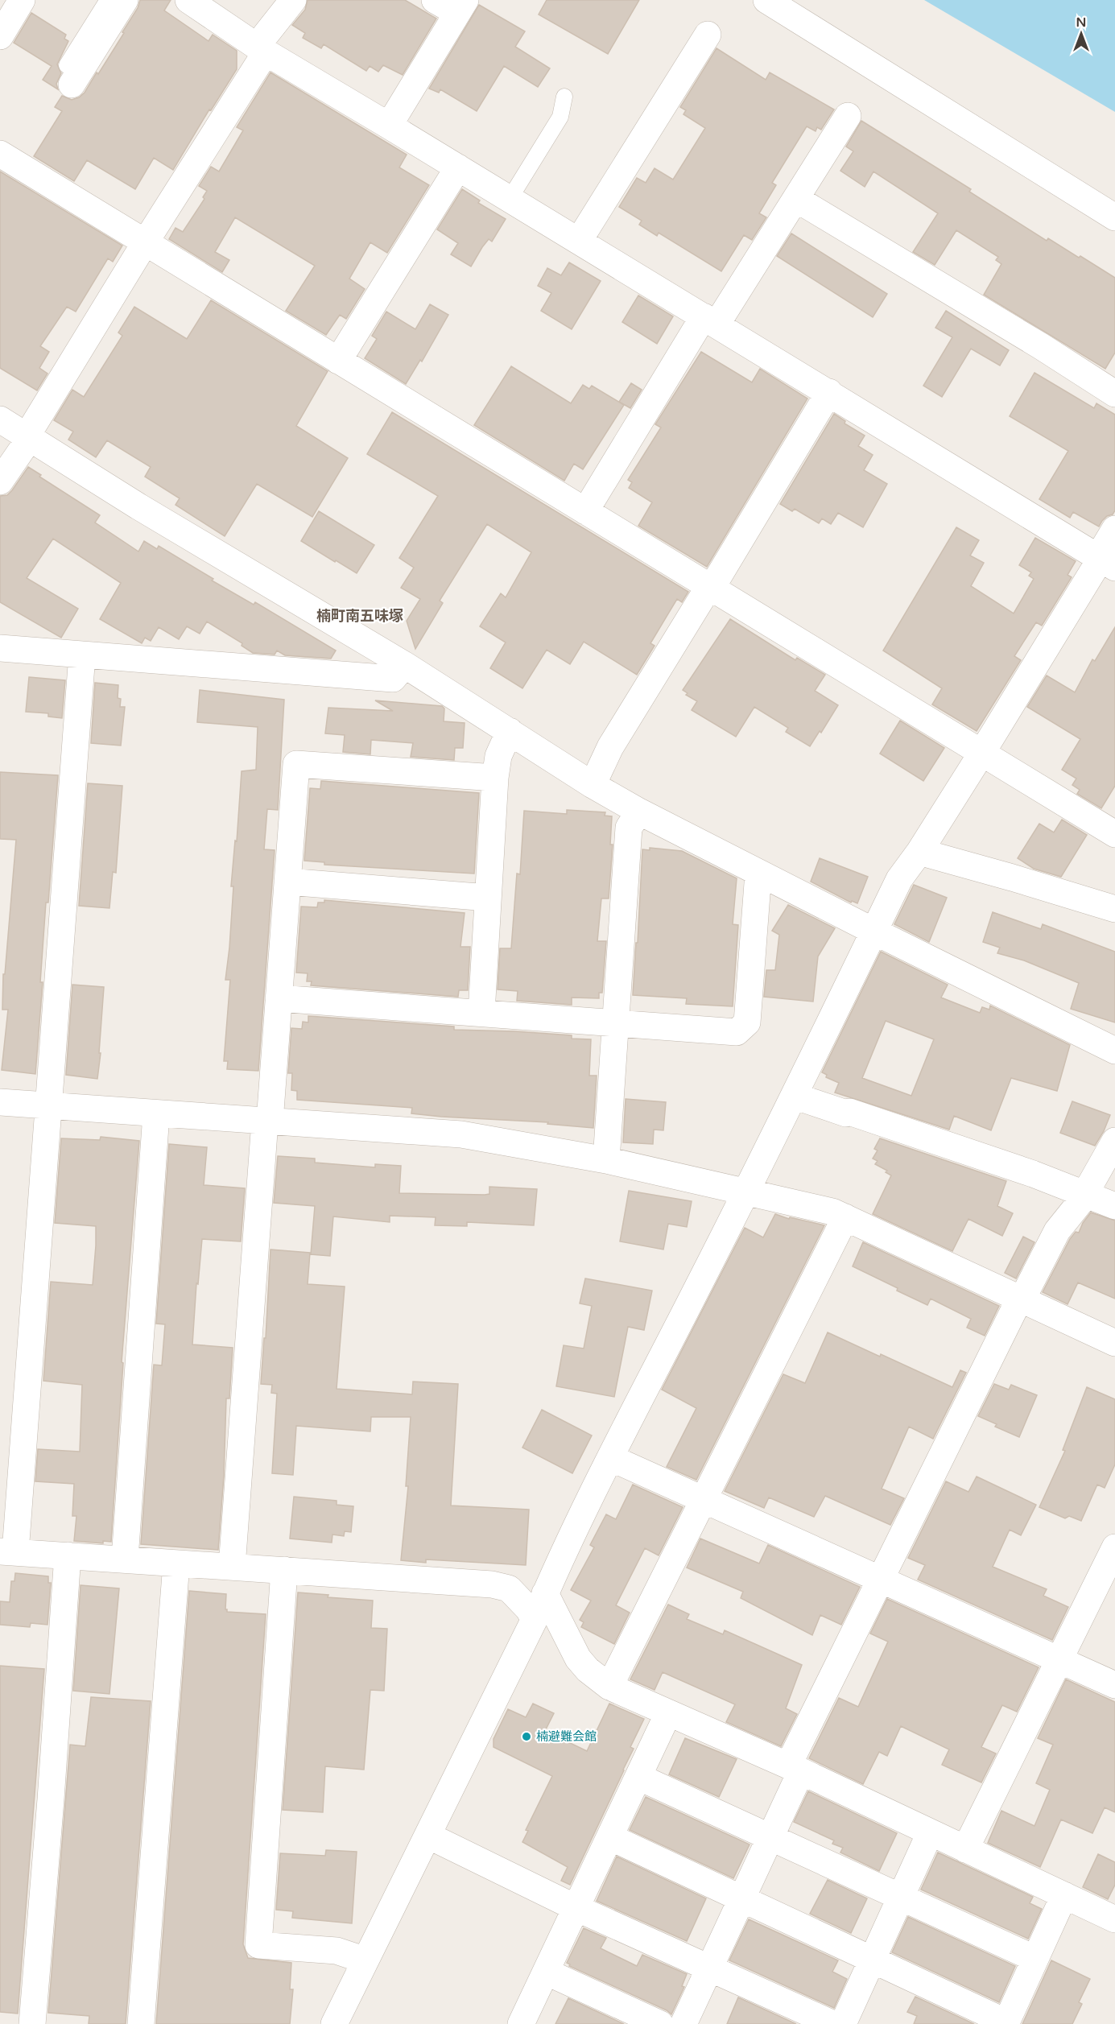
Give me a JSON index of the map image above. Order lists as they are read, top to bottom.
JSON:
{
  "districts": ["楠町南五味塚"],
  "places": ["楠避難会館"],
  "north": "top"
}
